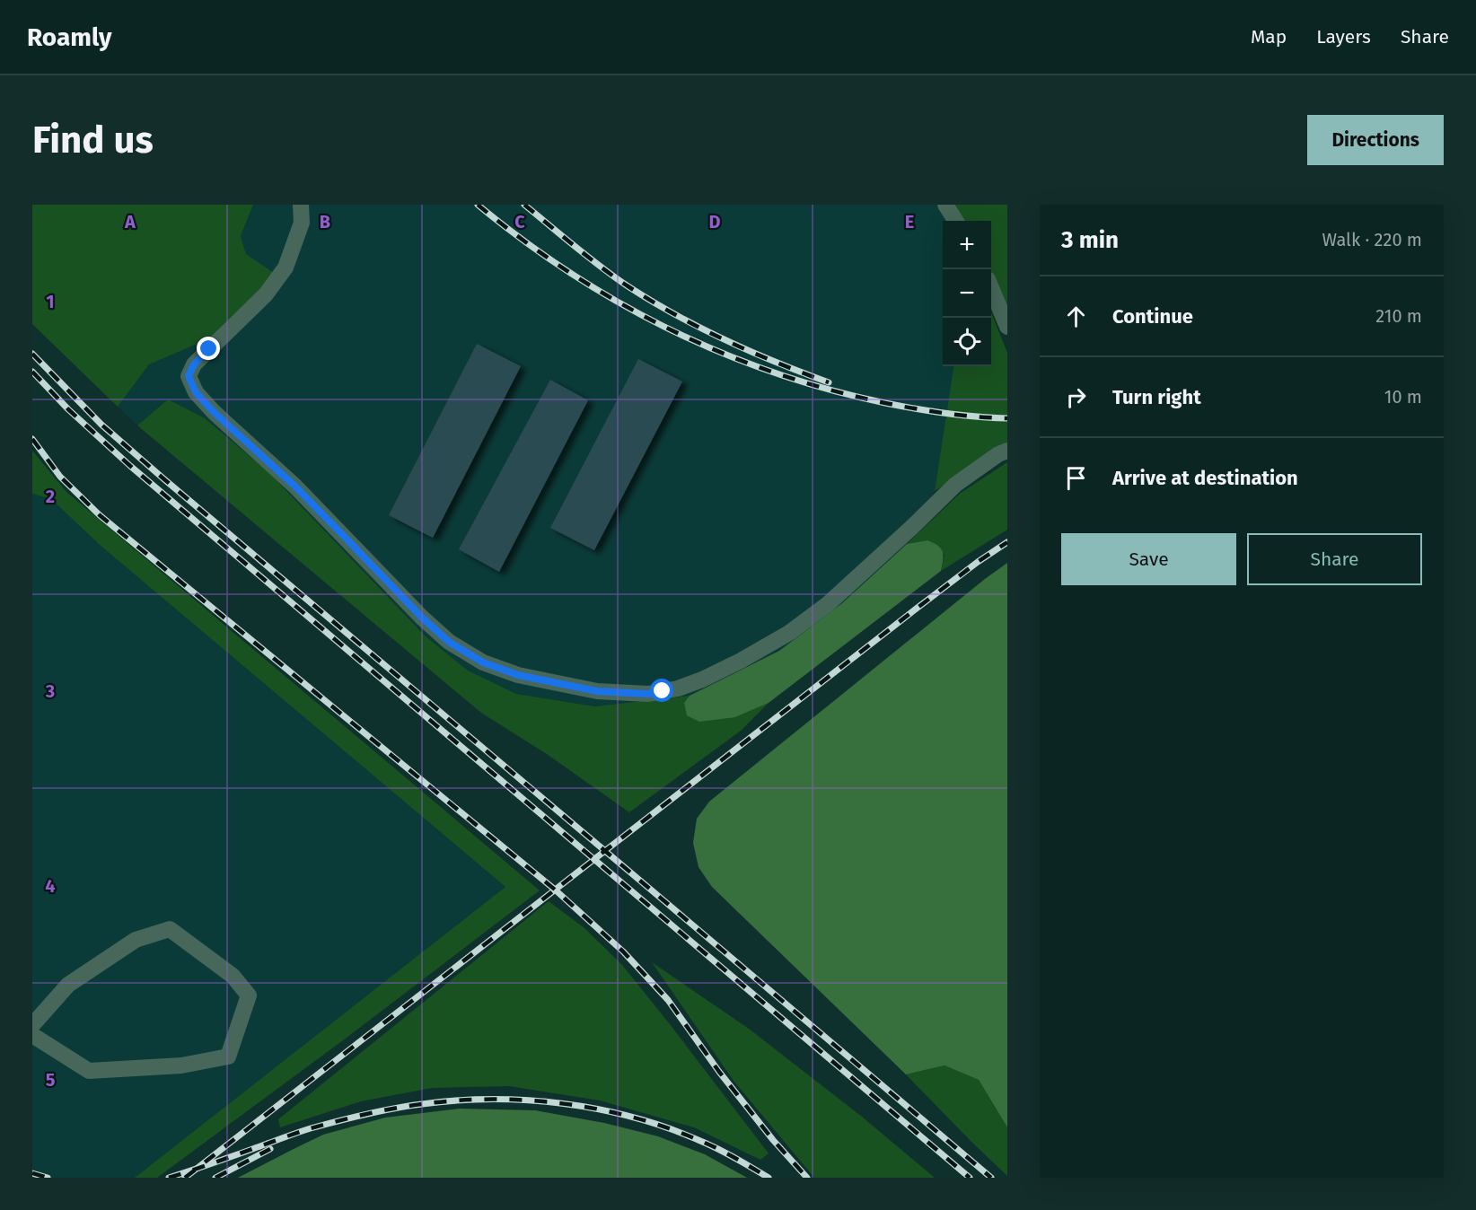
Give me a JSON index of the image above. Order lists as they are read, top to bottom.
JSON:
{
  "page": {
    "header": "Roamly",
    "nav": ["Map", "Layers", "Share"],
    "buttons": [
      "Directions",
      ["Save", "Share"]
    ],
    "title": "Find us",
    "heading": ["3 min", "Walk · 220 m"],
    "map_buttons": ["+", "−"],
    "list": [
      ["Continue", "210 m"],
      ["Turn right", "10 m"],
      "Arrive at destination"
    ]
  },
  "grid": {
    "columns": [
      "A",
      "B",
      "C",
      "D",
      "E"
    ],
    "rows": [
      "1",
      "2",
      "3",
      "4",
      "5"
    ]
  }
}
